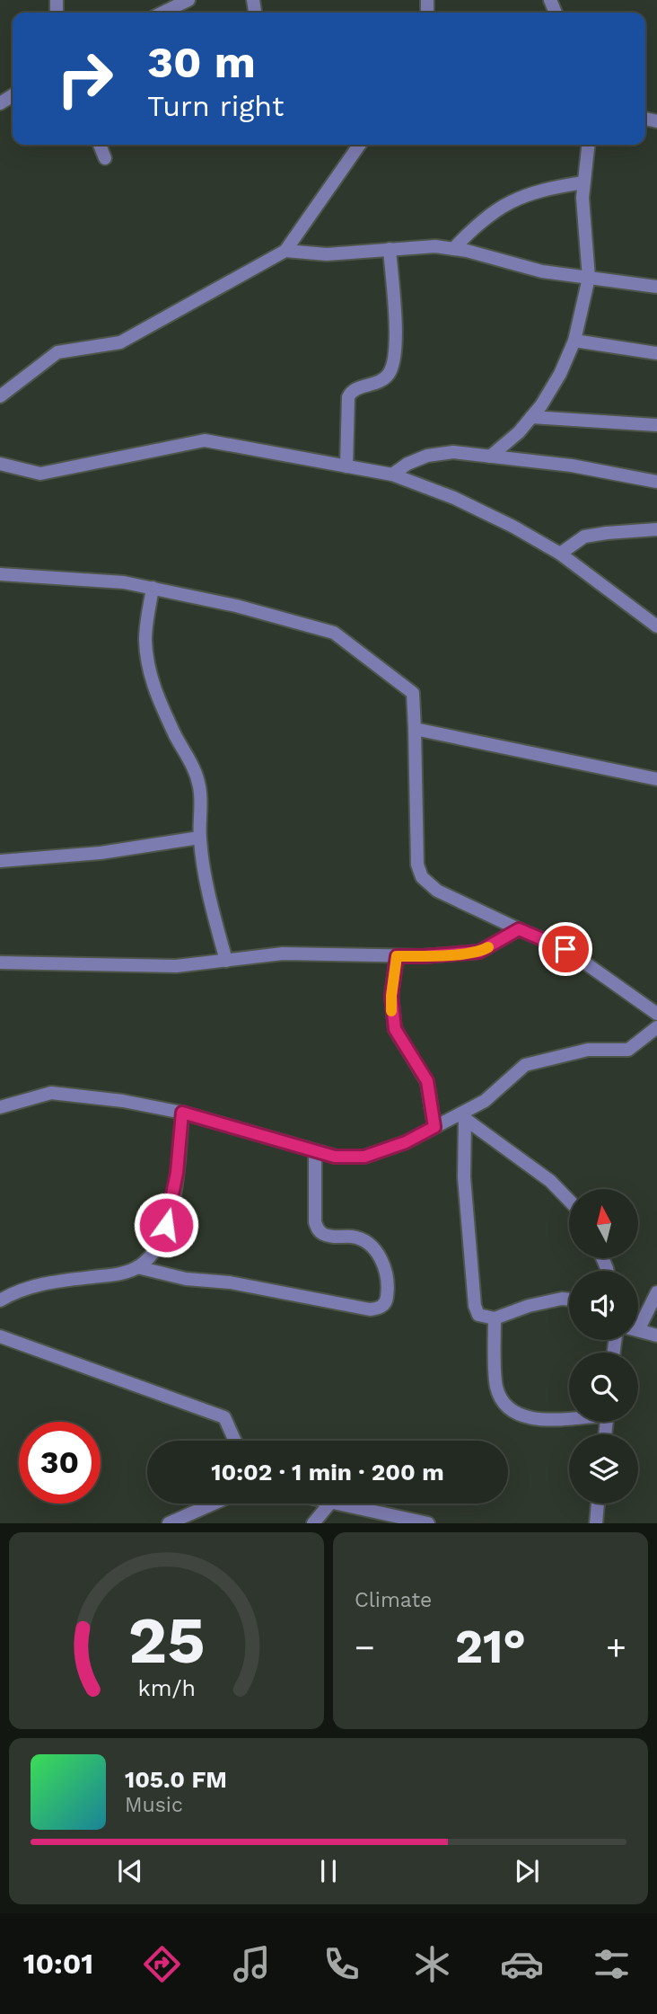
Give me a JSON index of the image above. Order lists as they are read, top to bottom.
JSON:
{
  "north": "top",
  "page": {
    "turn": ["30 m", "Turn right"],
    "limit": "30",
    "trip": "10:02 · 1 min · 200 m",
    "tile": "Climate",
    "heat": ["−", "21°", "+"],
    "song": ["105.0 FM", "Music"],
    "tabs": "10:01",
    "gauge": ["25", "km/h"]
  }
}
